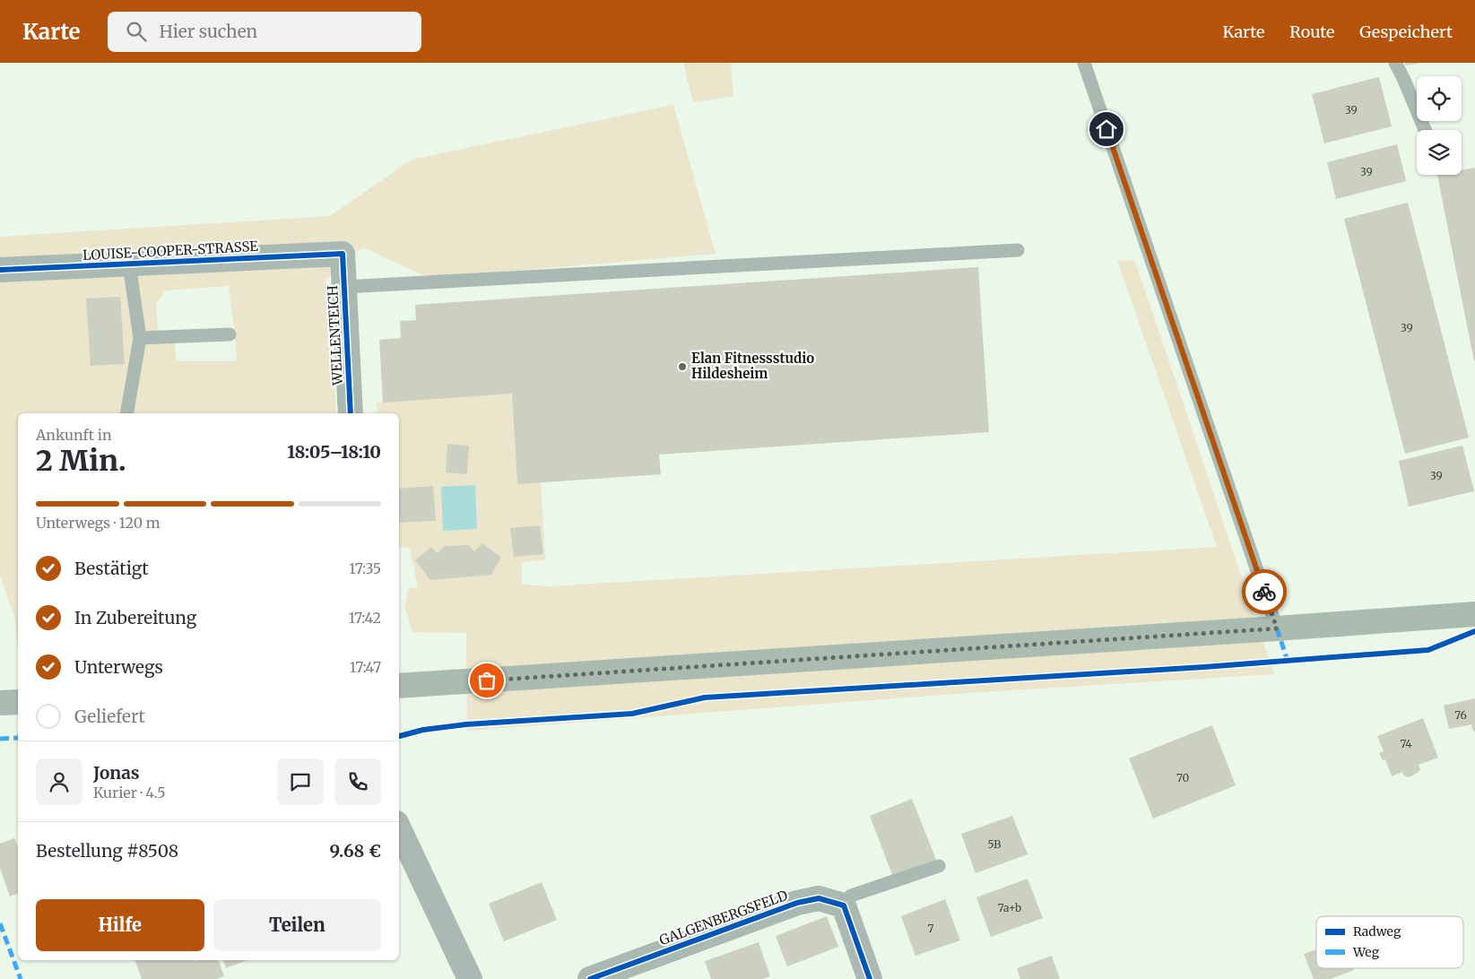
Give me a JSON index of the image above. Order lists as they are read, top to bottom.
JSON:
{
  "streets": {
    "street": ["LOUISE-COOPER-STRASSE", "WELLENTEICH", "GALGENBERGSFELD"]
  },
  "crossings": [
    ["LOUISE-COOPER-STRASSE", "WELLENTEICH"]
  ],
  "places": ["Elan Fitnessstudio Hildesheim"],
  "house_numbers": [
    "39",
    "39",
    "39",
    "39",
    "76",
    "74",
    "70",
    "5B",
    "7a+b",
    "7"
  ],
  "legend": ["Radweg", "Weg"],
  "page": {
    "header": "Karte",
    "search": "Hier suchen",
    "nav": ["Karte", "Route", "Gespeichert"],
    "heading": ["2 Min.", "Ankunft in", "18:05–18:10"],
    "panel": [
      "Jonas",
      "Kurier · 4.5",
      "Bestellung #8508",
      "9.68 €"
    ],
    "bar": "Unterwegs · 120 m",
    "list": [
      ["Bestätigt", "17:35"],
      ["In Zubereitung", "17:42"],
      ["Unterwegs", "17:47"],
      "Geliefert"
    ],
    "buttons": ["Hilfe", "Teilen"]
  }
}
